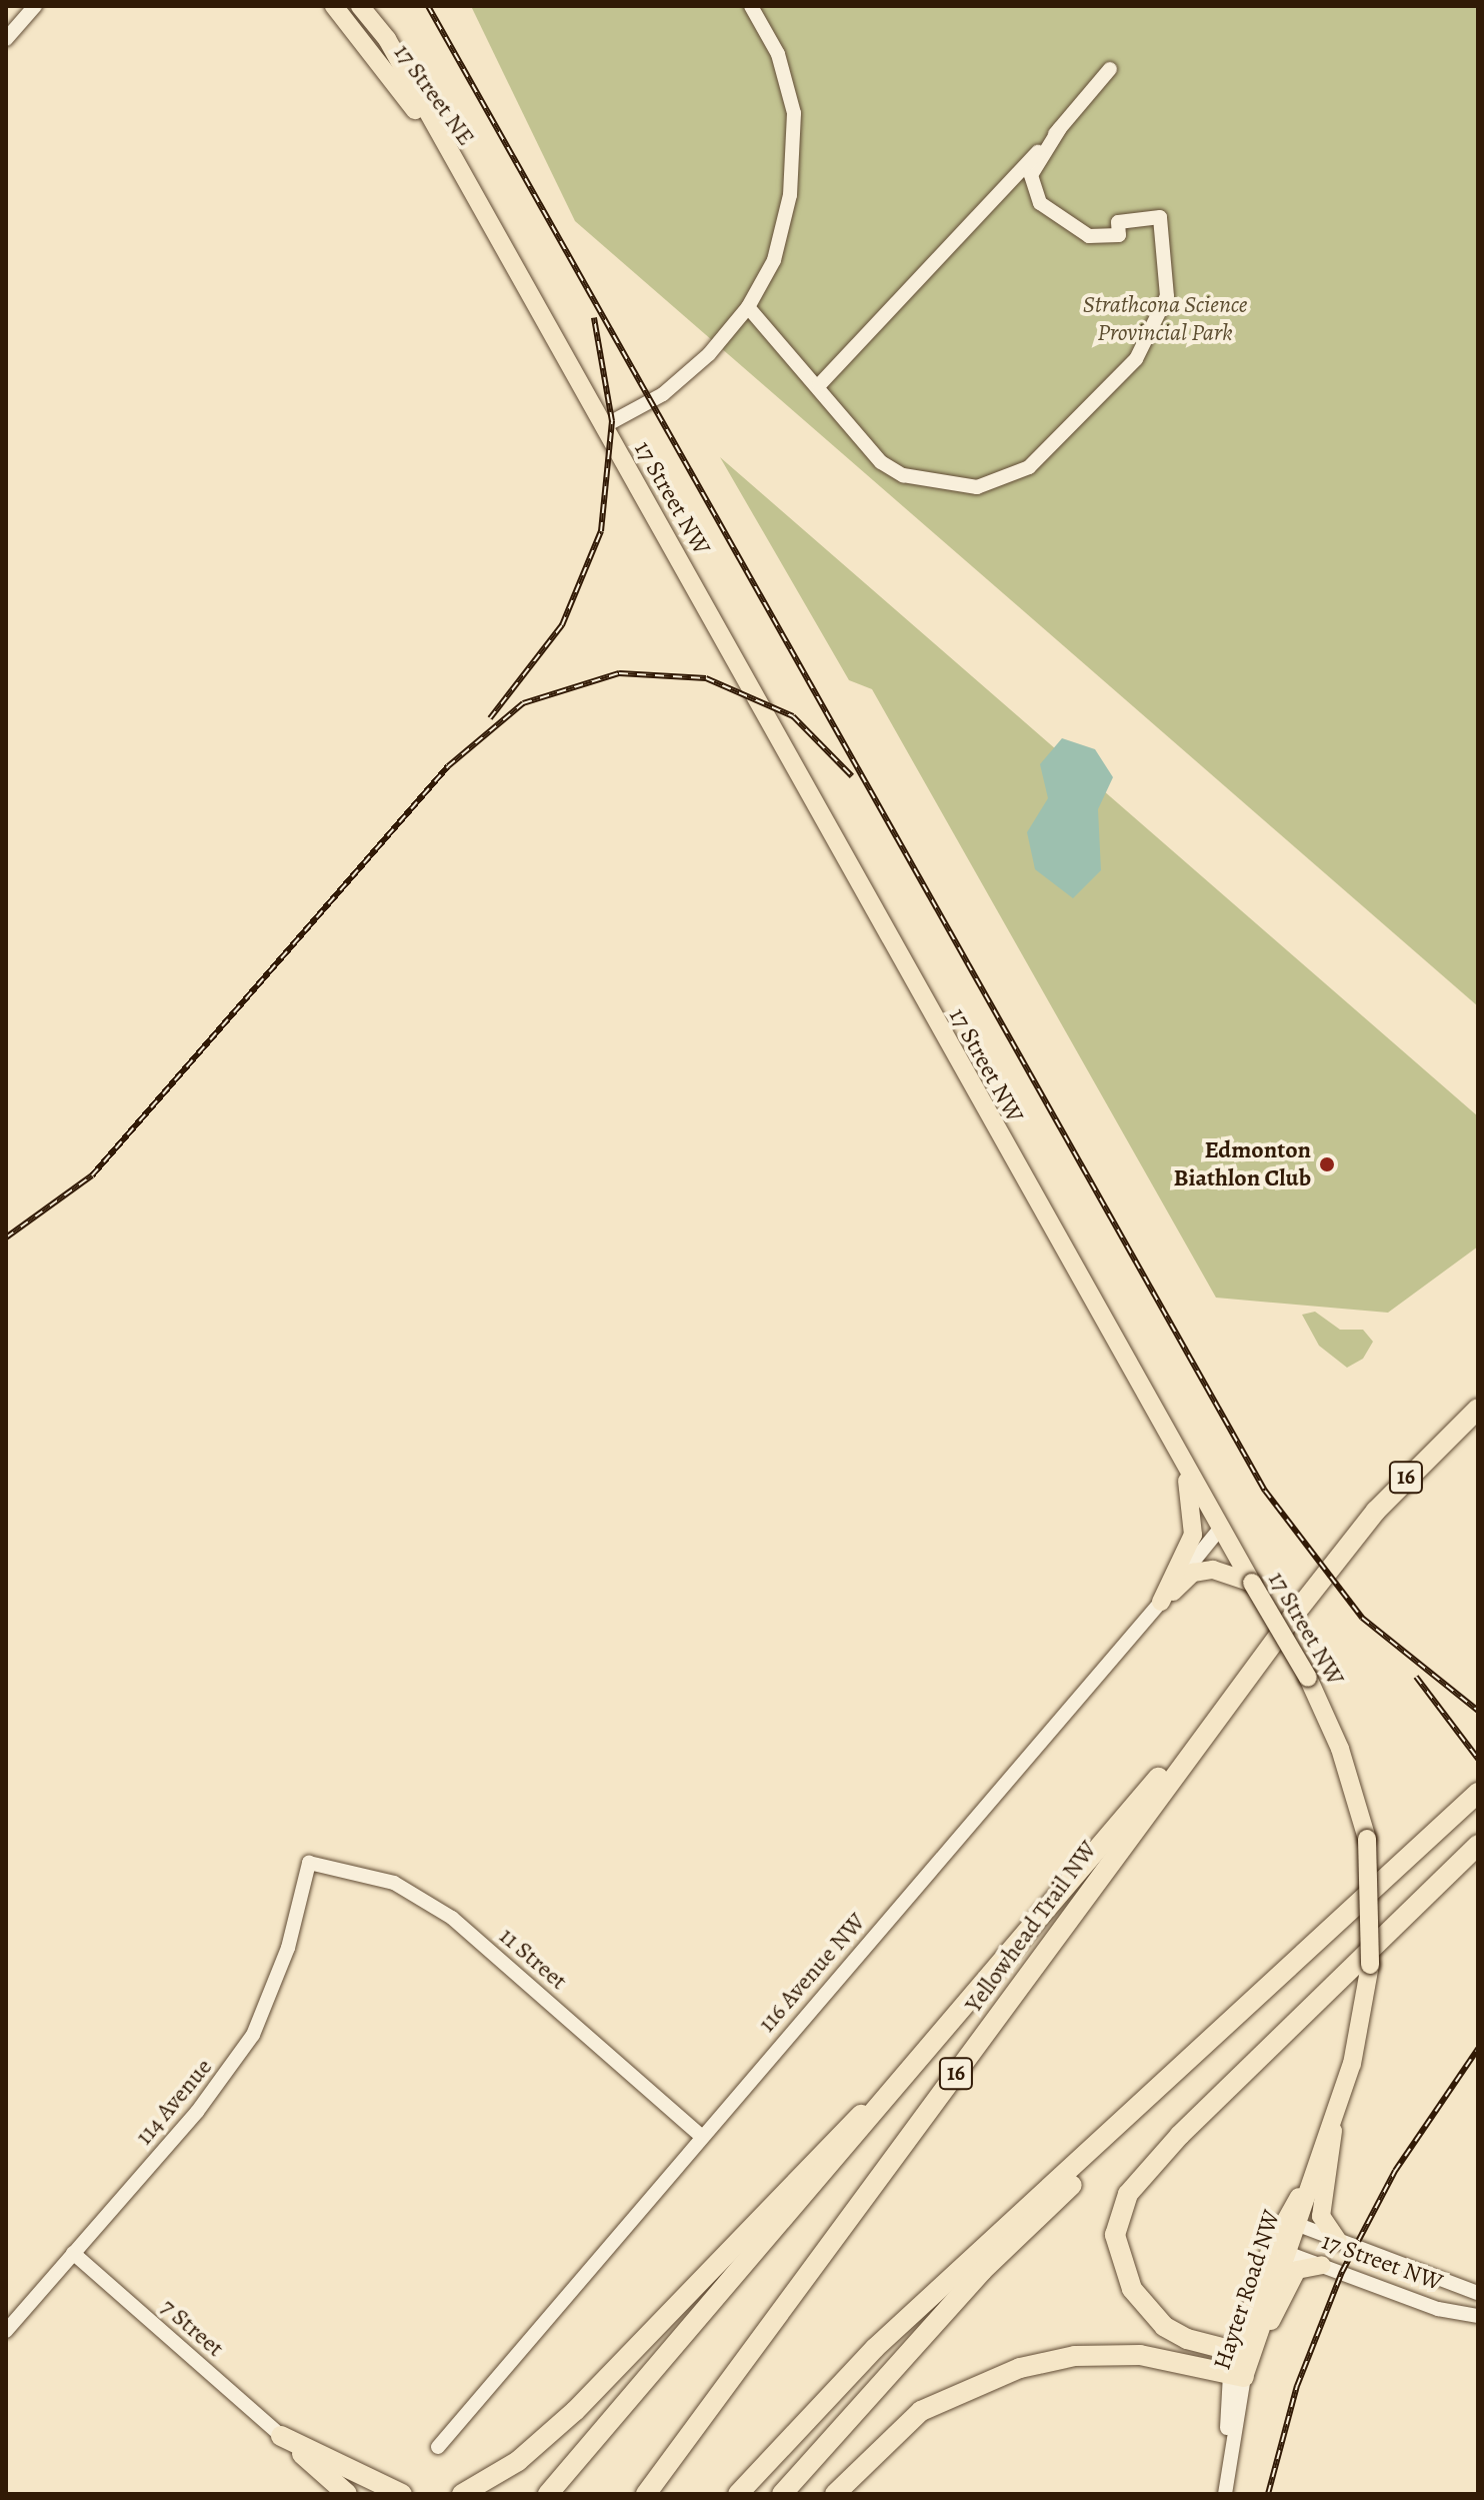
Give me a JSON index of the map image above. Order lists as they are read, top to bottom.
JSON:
{
  "streets": {
    "highway": ["16", "Yellowhead Trail NW"],
    "main road": ["17 Street NE", "17 Street NW", "Hayter Road NW"],
    "street": [
      "11 Street",
      "116 Avenue NW",
      "114 Avenue",
      "7 Street"
    ]
  },
  "crossings": [
    ["17 Street NE", "17 Street NW"],
    ["17 Street NW", "116 Avenue NW"],
    ["17 Street NW", "Hayter Road NW"],
    ["11 Street", "116 Avenue NW"],
    ["11 Street", "114 Avenue"],
    ["114 Avenue", "7 Street"]
  ],
  "parks": ["Strathcona Science Provincial Park"],
  "places": ["Edmonton Biathlon Club"]
}
